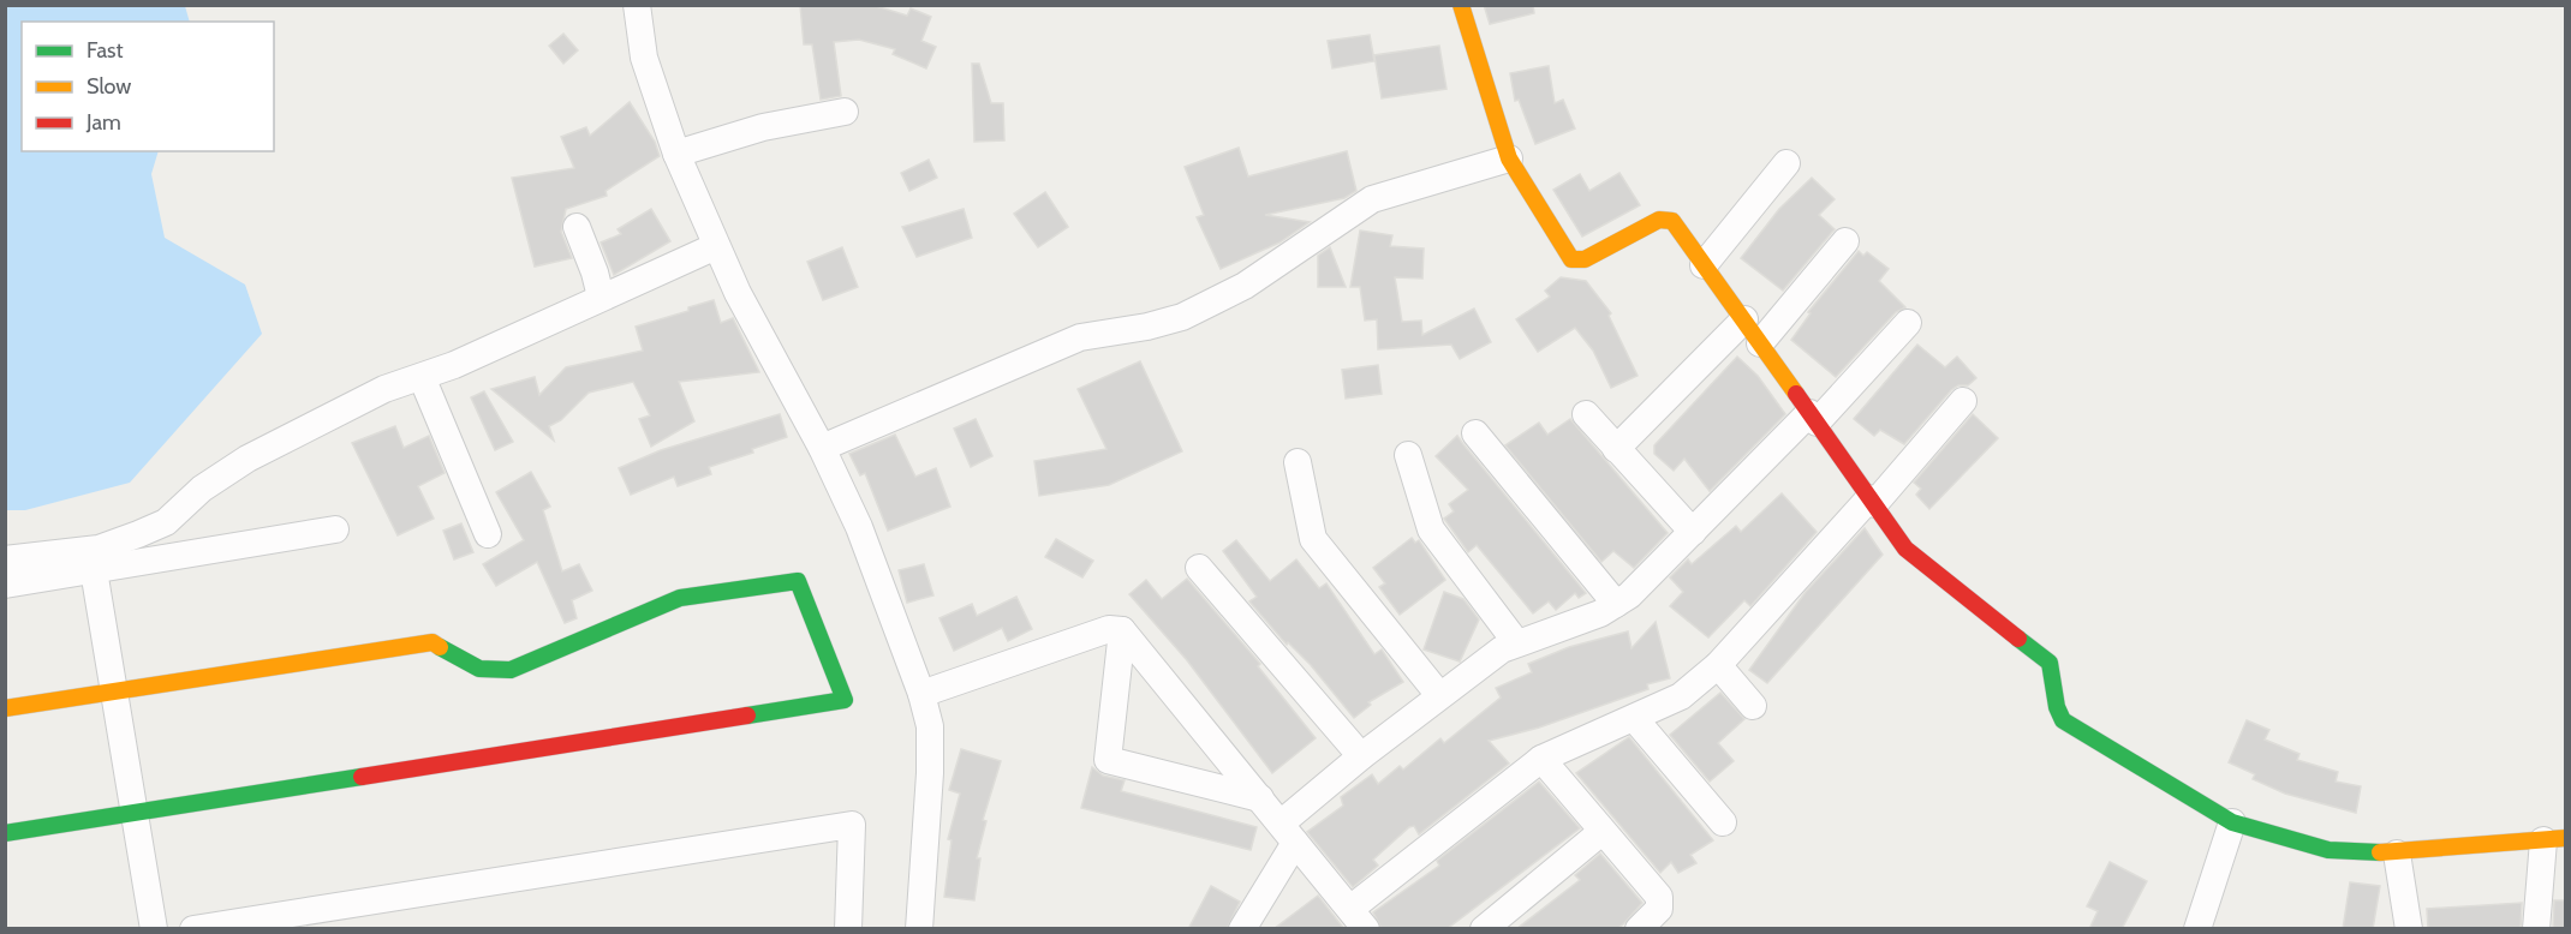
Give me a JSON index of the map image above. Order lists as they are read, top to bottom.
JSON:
{
  "legend": ["Fast", "Slow", "Jam"]
}
